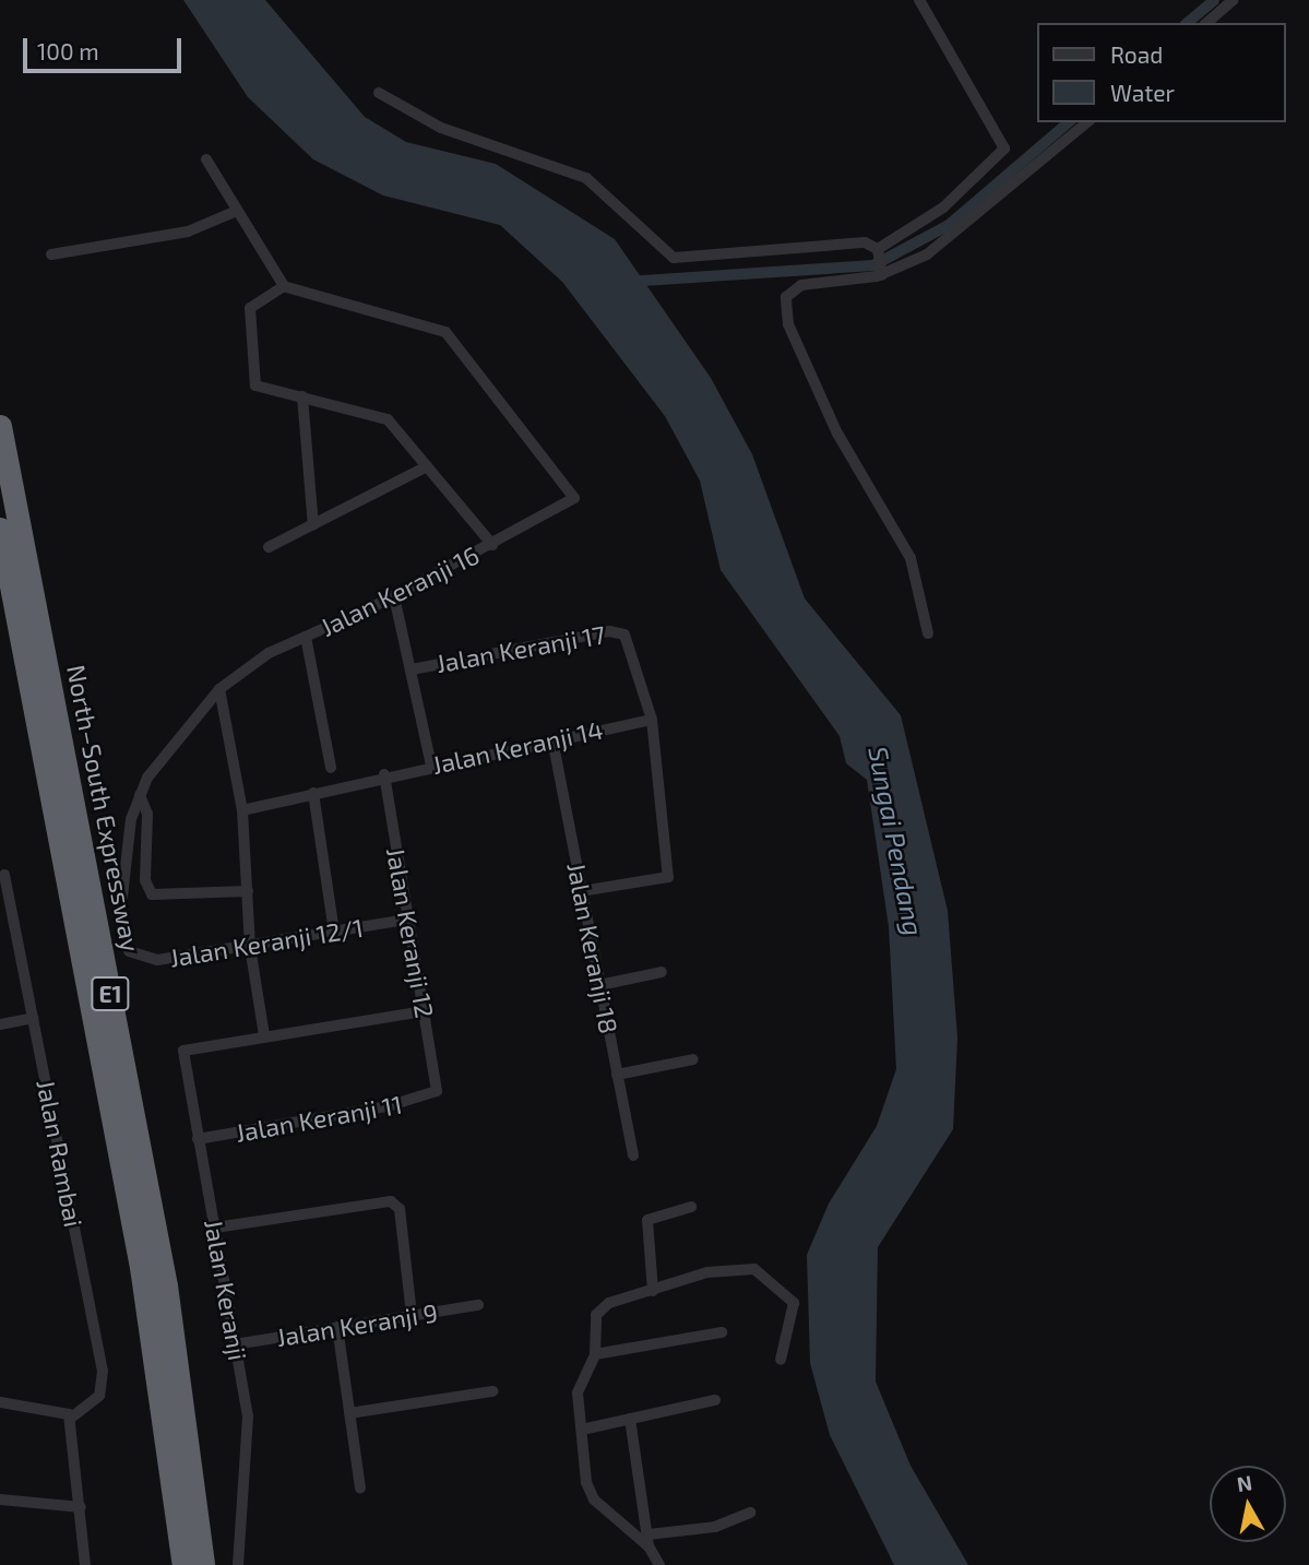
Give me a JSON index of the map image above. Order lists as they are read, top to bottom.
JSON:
{
  "streets": {
    "highway": ["North–South Expressway", "E1"],
    "street": [
      "Jalan Keranji 16",
      "Jalan Keranji 17",
      "Jalan Keranji 14",
      "Jalan Keranji 12",
      "Jalan Keranji 12/1",
      "Jalan Keranji 18",
      "Jalan Keranji 11",
      "Jalan Rambai",
      "Jalan Keranji",
      "Jalan Keranji 9"
    ]
  },
  "crossings": [
    ["Jalan Keranji 17", "Jalan Keranji 14"],
    ["Jalan Keranji 14", "Jalan Keranji 12"],
    ["Jalan Keranji 14", "Jalan Keranji 18"],
    ["Jalan Keranji 12", "Jalan Keranji 12/1"],
    ["Jalan Keranji 12", "Jalan Keranji 11"],
    ["Jalan Keranji 11", "Jalan Keranji"],
    ["Jalan Keranji", "Jalan Keranji 9"]
  ],
  "water": ["Sungai Pendang"],
  "legend": ["Road", "Water"],
  "scale_bar": "100 m",
  "north": "top"
}
